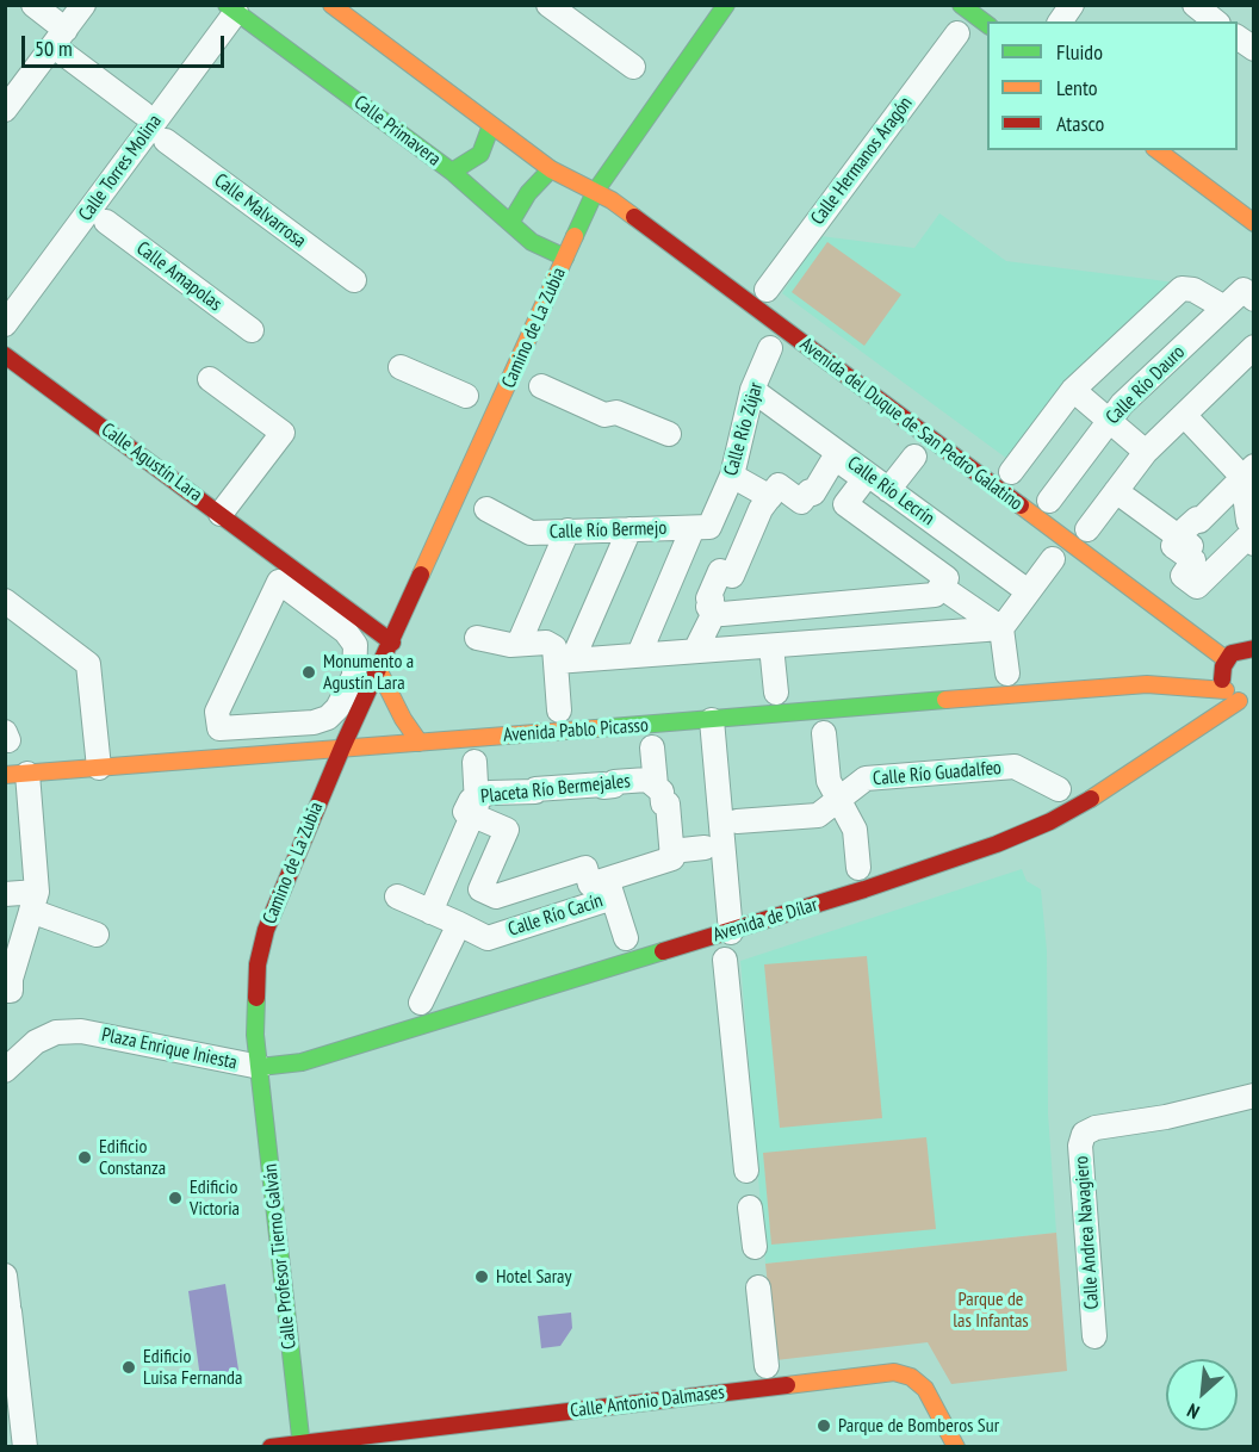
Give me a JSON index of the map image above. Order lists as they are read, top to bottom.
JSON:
{
  "streets": {
    "main road": [
      "Calle Primavera",
      "Camino de La Zubia",
      "Avenida del Duque de San Pedro Galatino",
      "Calle Agustín Lara",
      "Avenida Pablo Picasso",
      "Avenida de Dílar",
      "Calle Profesor Tierno Galván",
      "Calle Antonio Dalmases"
    ],
    "street": [
      "Calle Hermanos Aragón",
      "Calle Torres Molina",
      "Calle Malvarrosa",
      "Calle Amapolas",
      "Calle Río Dauro",
      "Calle Río Zújar",
      "Calle Río Lecrín",
      "Calle Río Bermejo",
      "Calle Río Guadalfeo",
      "Placeta Río Bermejales",
      "Calle Río Cacín",
      "Plaza Enrique Iniesta",
      "Calle Andrea Navagiero"
    ]
  },
  "crossings": [
    ["Calle Primavera", "Calle Torres Molina"],
    ["Calle Primavera", "Camino de La Zubia"],
    ["Camino de La Zubia", "Avenida del Duque de San Pedro Galatino"],
    ["Camino de La Zubia", "Calle Agustín Lara"],
    ["Camino de La Zubia", "Avenida Pablo Picasso"],
    ["Camino de La Zubia", "Avenida de Dílar"],
    ["Camino de La Zubia", "Plaza Enrique Iniesta"],
    ["Camino de La Zubia", "Calle Profesor Tierno Galván"],
    ["Calle Río Zújar", "Calle Río Lecrín"],
    ["Calle Río Zújar", "Calle Río Bermejo"],
    ["Placeta Río Bermejales", "Calle Río Cacín"],
    ["Avenida de Dílar", "Plaza Enrique Iniesta"],
    ["Avenida de Dílar", "Calle Profesor Tierno Galván"],
    ["Plaza Enrique Iniesta", "Calle Profesor Tierno Galván"],
    ["Calle Profesor Tierno Galván", "Calle Antonio Dalmases"]
  ],
  "parks": ["Parque de las Infantas"],
  "places": [
    "Monumento a Agustín Lara",
    "Edificio Constanza",
    "Edificio Victoria",
    "Hotel Saray",
    "Edificio Luisa Fernanda",
    "Parque de Bomberos Sur"
  ],
  "legend": ["Fluido", "Lento", "Atasco"],
  "scale_bar": "50 m",
  "north": "bottom left"
}
